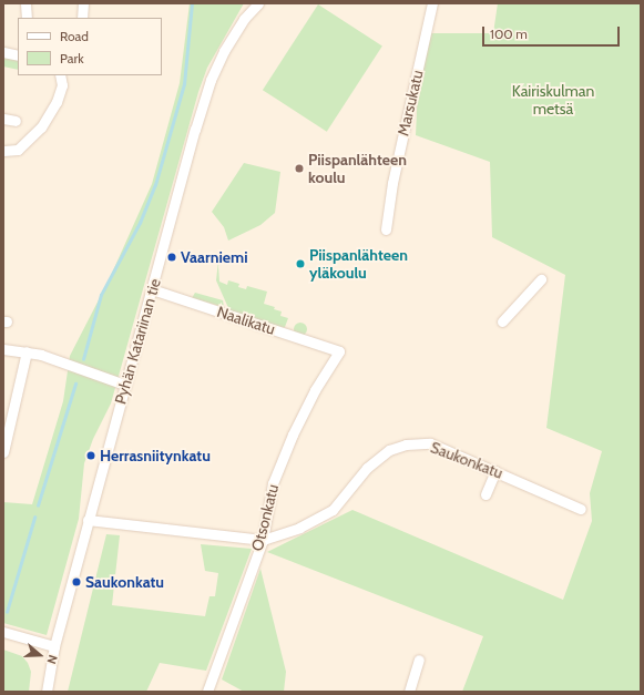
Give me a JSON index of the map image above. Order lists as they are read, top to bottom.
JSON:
{
  "streets": {
    "street": [
      "Marsukatu",
      "Naalikatu",
      "Pyhän Katariinan tie",
      "Saukonkatu",
      "Otsonkatu"
    ]
  },
  "crossings": [
    ["Naalikatu", "Pyhän Katariinan tie"],
    ["Naalikatu", "Otsonkatu"],
    ["Pyhän Katariinan tie", "Saukonkatu"],
    ["Saukonkatu", "Otsonkatu"]
  ],
  "parks": ["Kairiskulman metsä"],
  "places": [
    "Piispanlähteen koulu",
    "Vaarniemi",
    "Piispanlähteen yläkoulu",
    "Herrasniitynkatu",
    "Saukonkatu"
  ],
  "legend": ["Road", "Park"],
  "scale_bar": "100 m",
  "north": "right"
}
